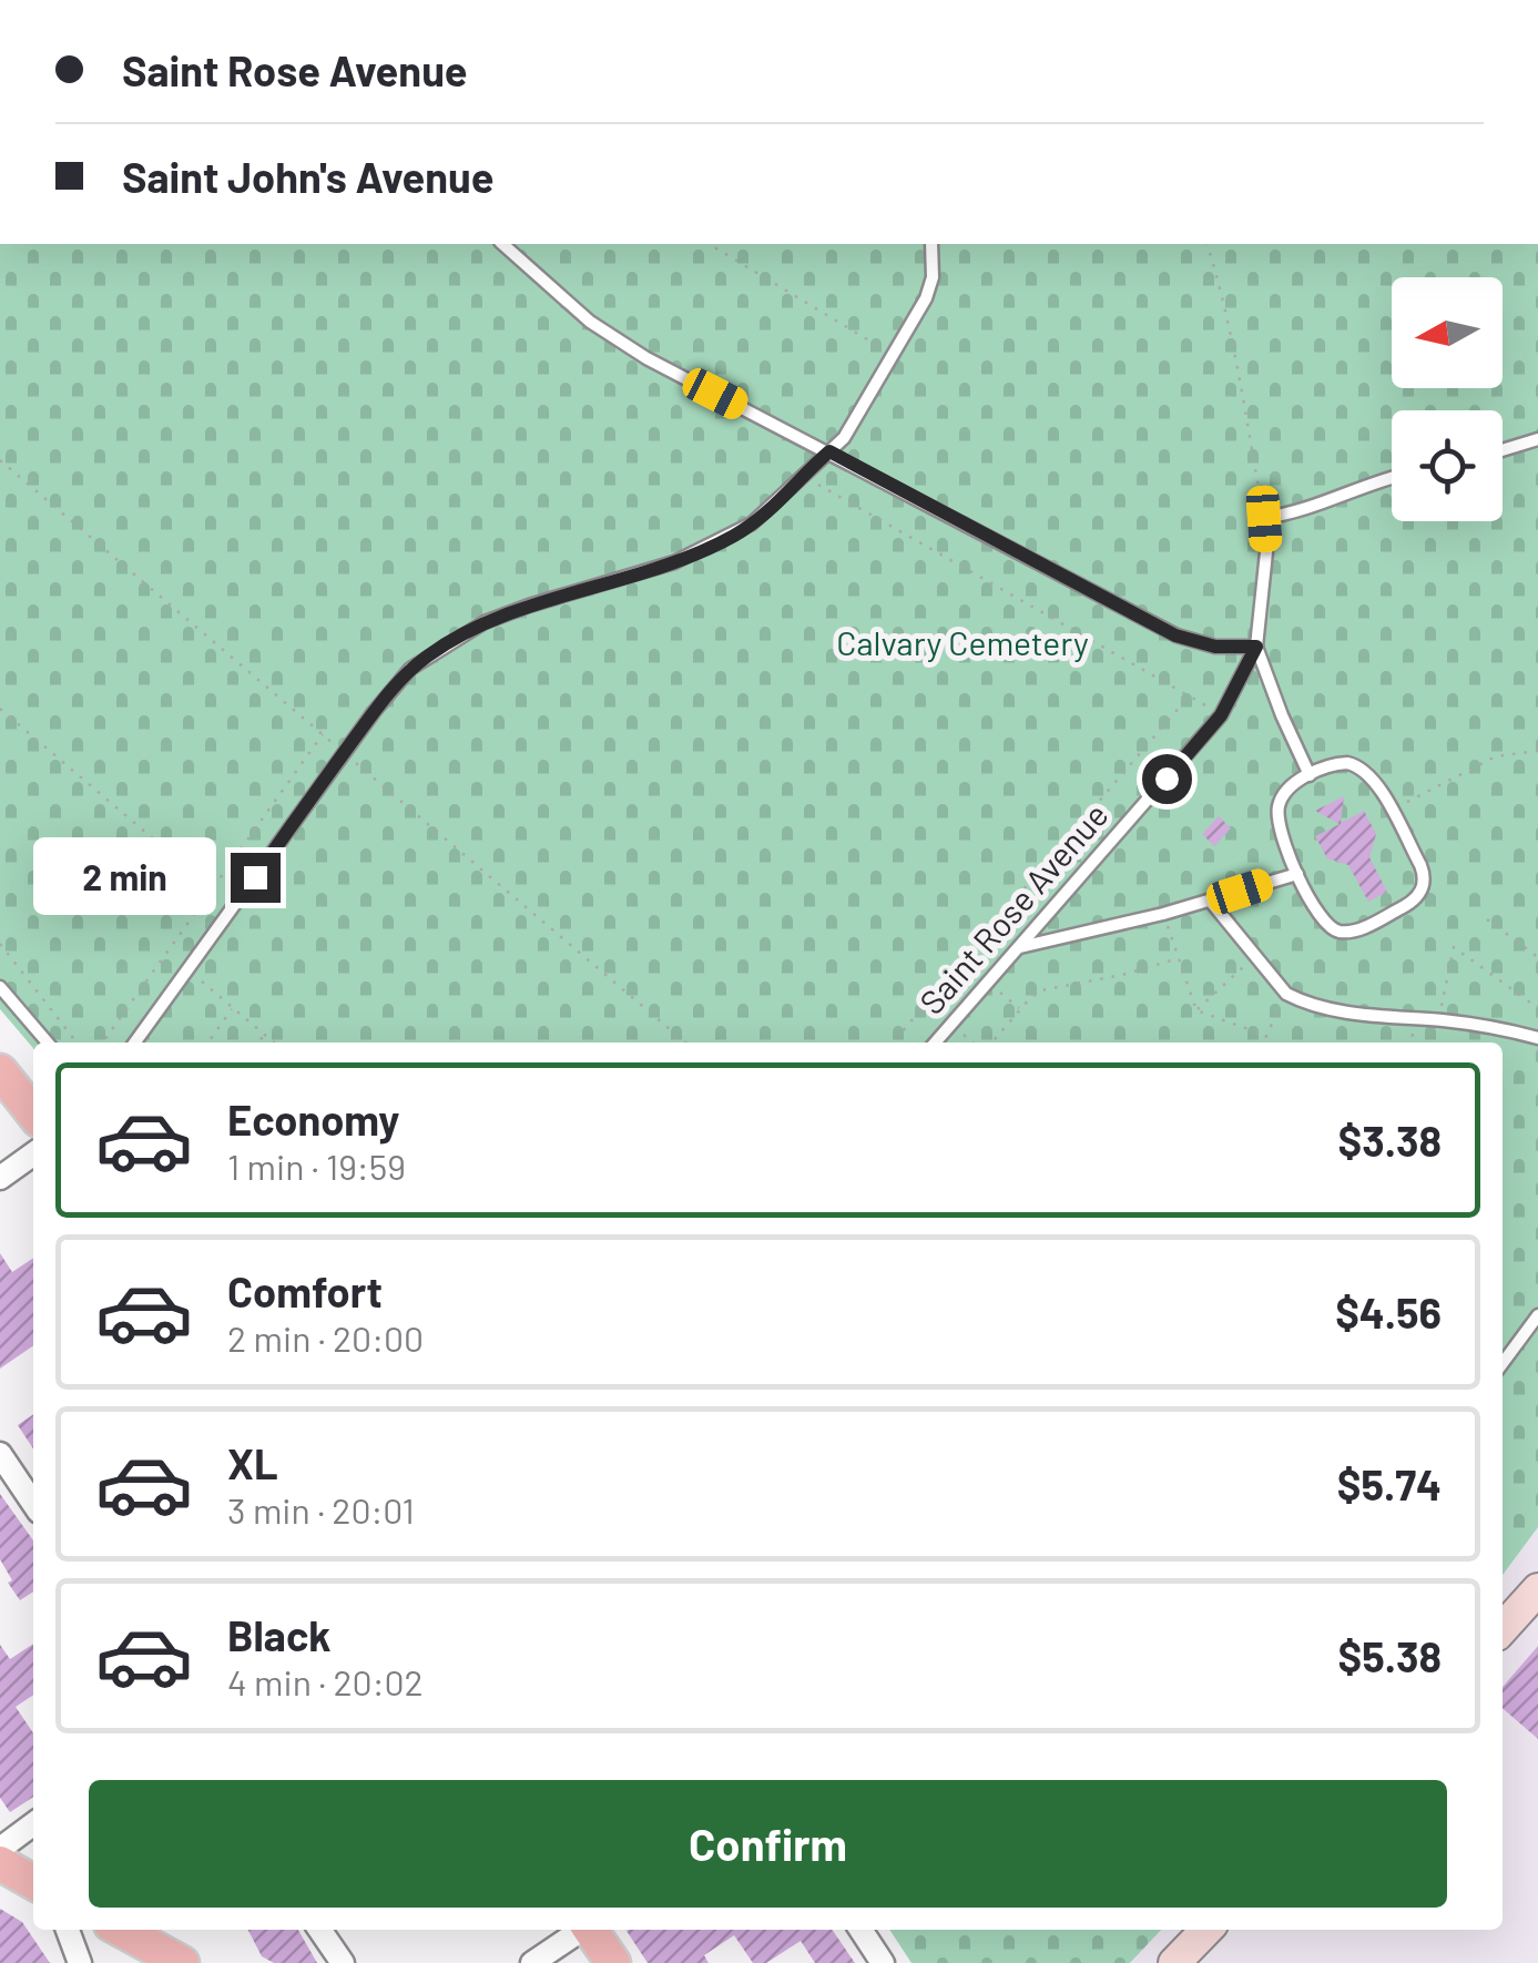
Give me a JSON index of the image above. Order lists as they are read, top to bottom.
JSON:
{
  "streets": {
    "lane": ["Saint Rose Avenue"]
  },
  "parks": ["Calvary Cemetery"],
  "north": "left",
  "page": {
    "banner": ["Saint Rose Avenue", "Saint John's Avenue"],
    "bubble": "2 min",
    "list": [
      {
        "name": "Economy",
        "note": "1 min · 19:59",
        "value": "$3.38"
      },
      {
        "name": "Comfort",
        "note": "2 min · 20:00",
        "value": "$4.56"
      },
      {
        "name": "XL",
        "note": "3 min · 20:01",
        "value": "$5.74"
      },
      {
        "name": "Black",
        "note": "4 min · 20:02",
        "value": "$5.38"
      }
    ],
    "buttons": "Confirm"
  }
}
